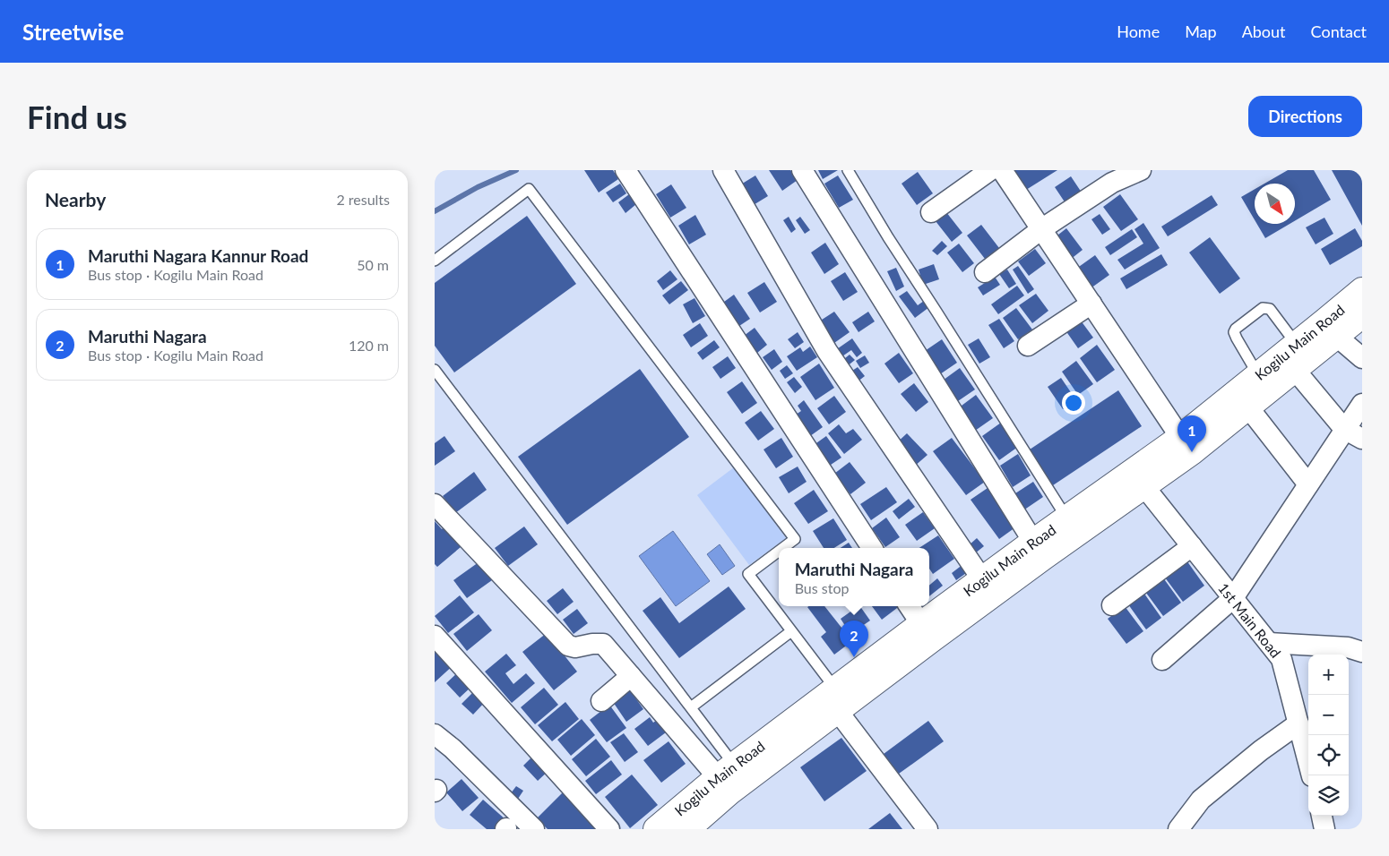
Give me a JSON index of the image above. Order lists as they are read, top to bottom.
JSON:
{
  "streets": {
    "main road": ["Kogilu Main Road"],
    "street": ["1st Main Road"]
  },
  "crossings": [
    ["Kogilu Main Road", "1st Main Road"]
  ],
  "north": "bottom right",
  "page": {
    "header": "Streetwise",
    "nav": [
      "Home",
      "Map",
      "About",
      "Contact"
    ],
    "buttons": "Directions",
    "title": "Find us",
    "heading": ["Nearby", "2 results"],
    "list": [
      {
        "mark": "1",
        "name": "Maruthi Nagara Kannur Road",
        "note": "Bus stop · Kogilu Main Road",
        "value": "50 m"
      },
      {
        "mark": "2",
        "name": "Maruthi Nagara",
        "note": "Bus stop · Kogilu Main Road",
        "value": "120 m"
      }
    ],
    "pins": ["1", "2"],
    "popup": ["Maruthi Nagara", "Bus stop"],
    "map_buttons": ["+", "−"]
  }
}
